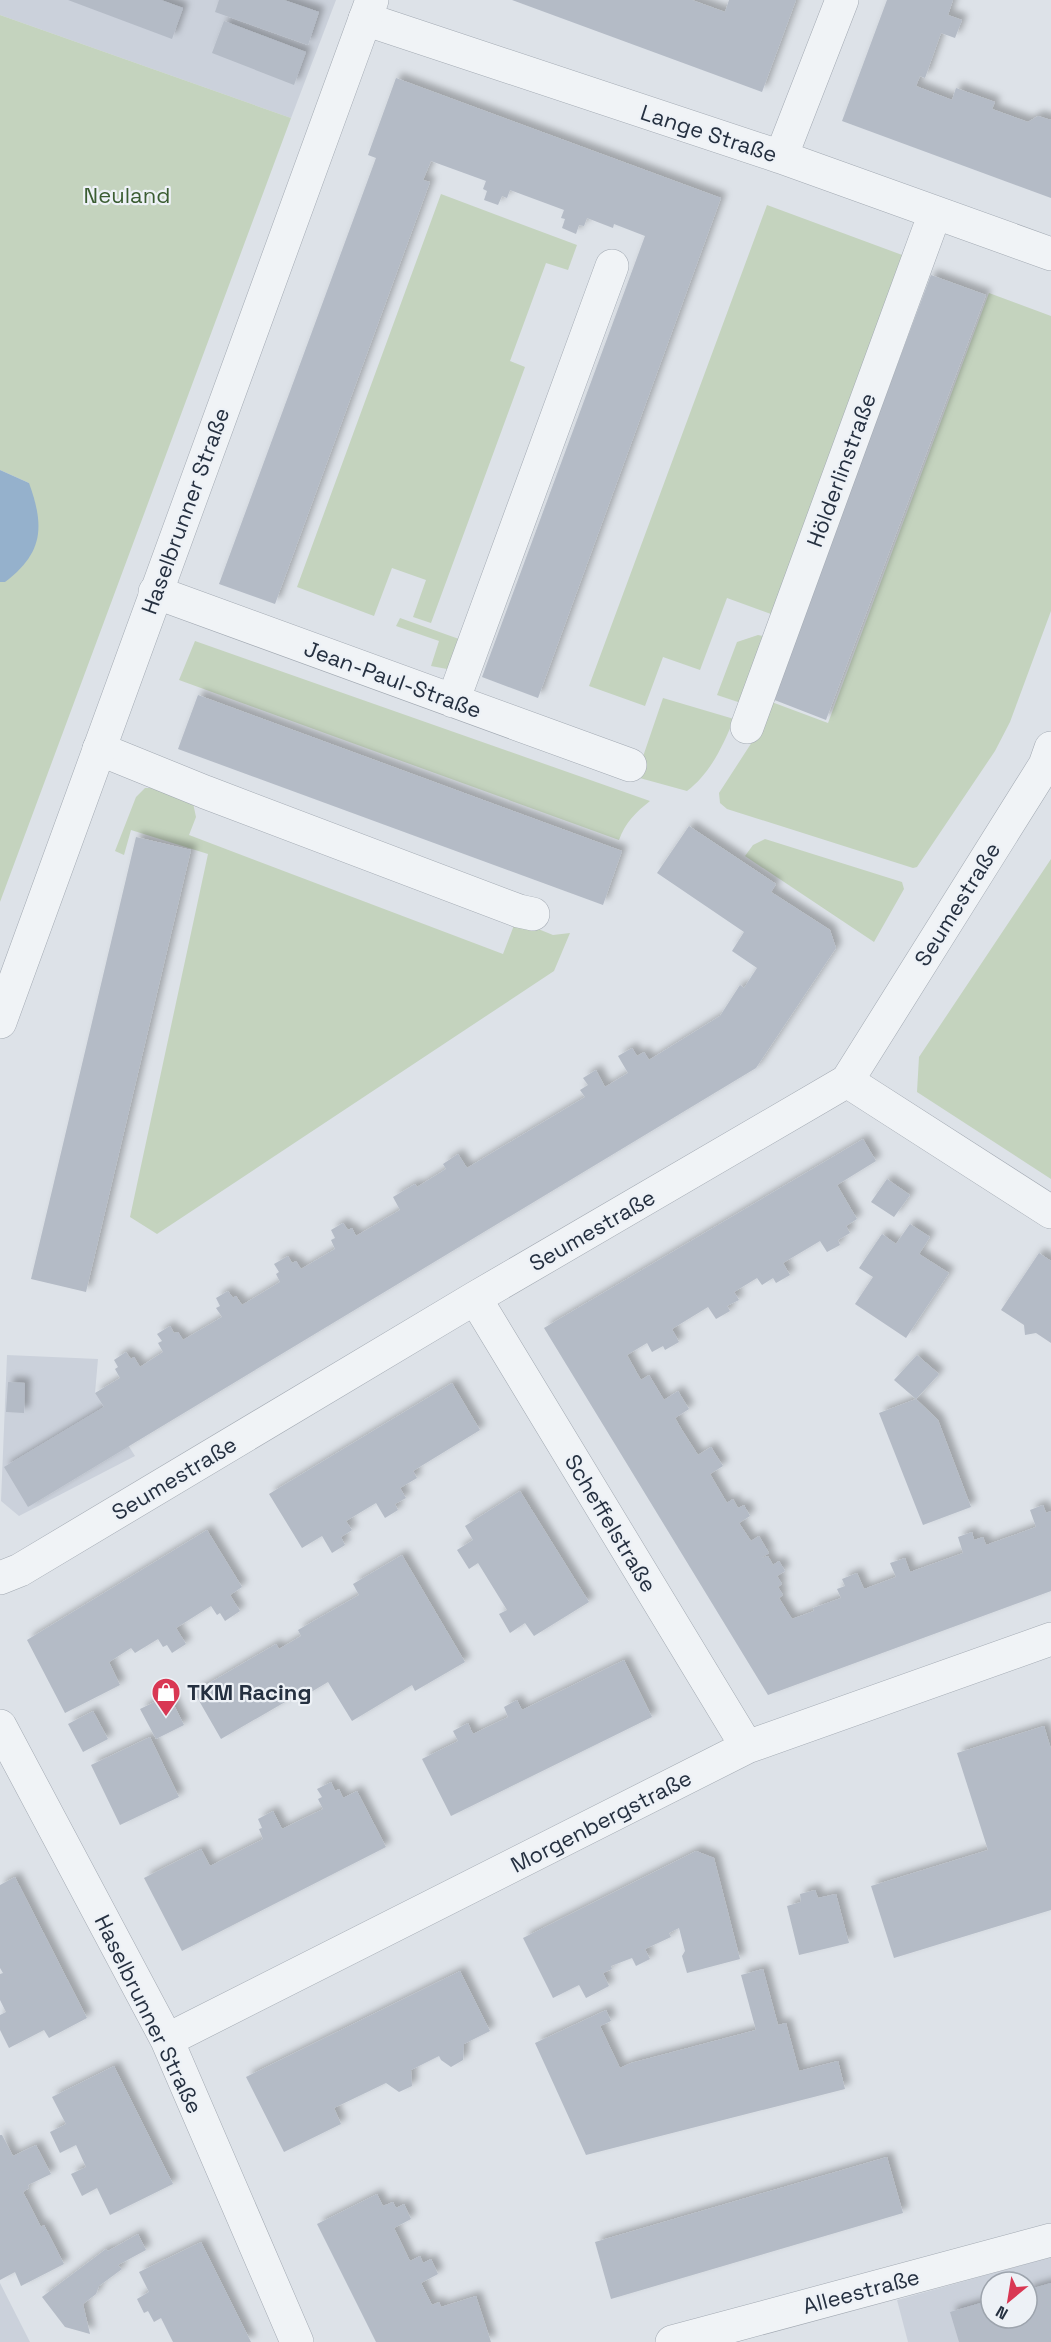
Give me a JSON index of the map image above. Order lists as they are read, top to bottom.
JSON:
{
  "streets": {
    "street": [
      "Lange Straße",
      "Hölderlinstraße",
      "Haselbrunner Straße",
      "Jean-Paul-Straße",
      "Seumestraße",
      "Scheffelstraße",
      "Morgenbergstraße",
      "Alleestraße"
    ]
  },
  "crossings": [
    ["Lange Straße", "Hölderlinstraße"],
    ["Lange Straße", "Haselbrunner Straße"],
    ["Haselbrunner Straße", "Jean-Paul-Straße"],
    ["Haselbrunner Straße", "Morgenbergstraße"],
    ["Seumestraße", "Scheffelstraße"],
    ["Scheffelstraße", "Morgenbergstraße"]
  ],
  "parks": ["Neuland"],
  "places": {
    "shop": ["TKM Racing"]
  },
  "north": "bottom left"
}
